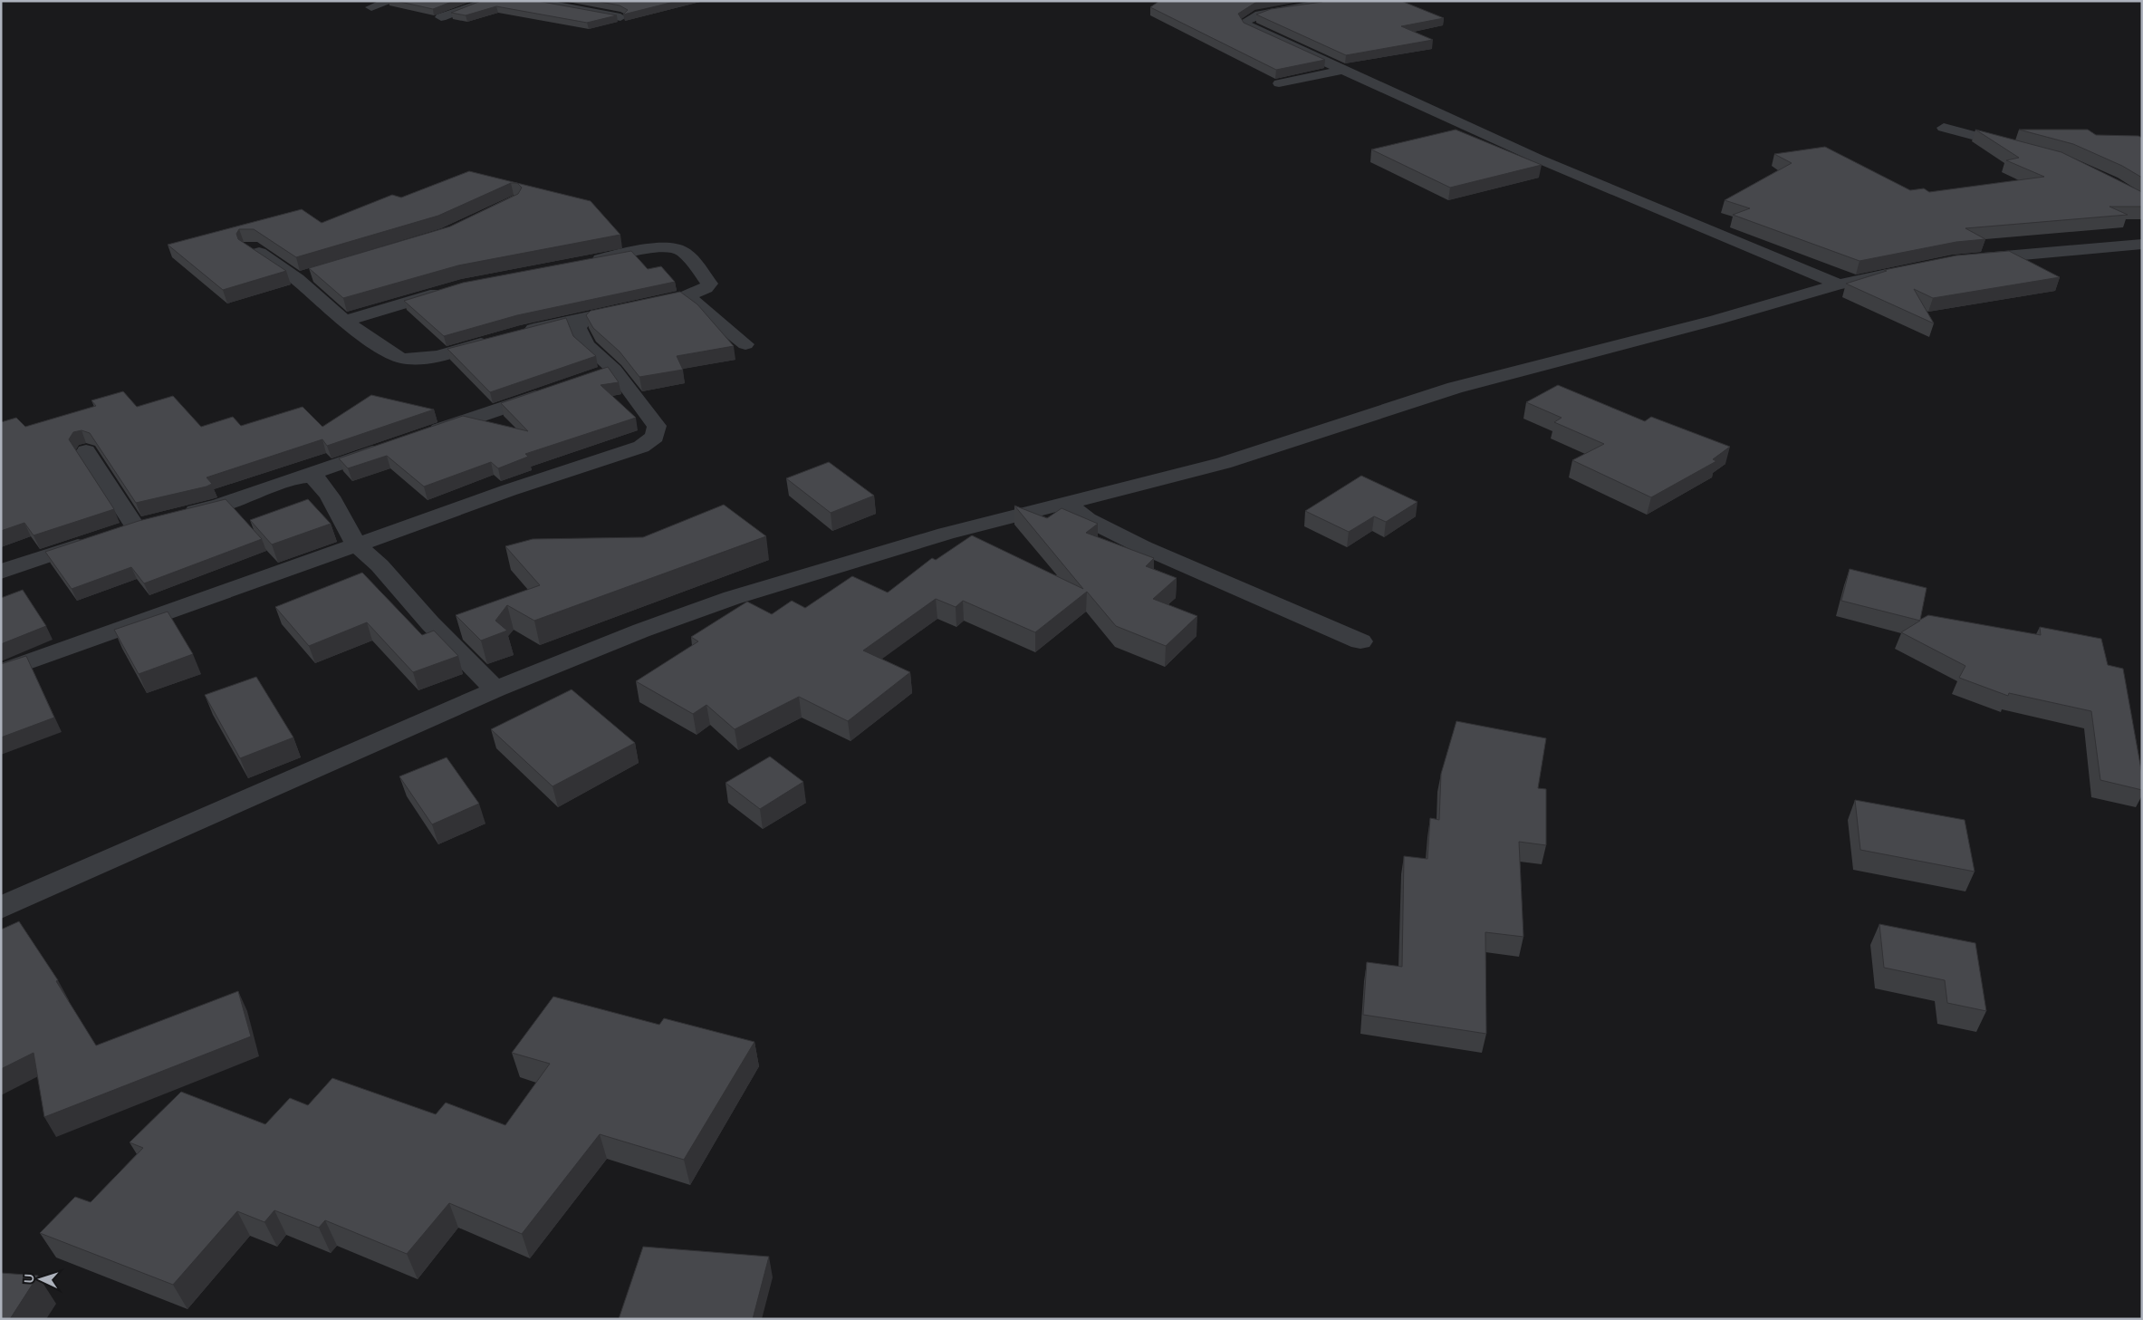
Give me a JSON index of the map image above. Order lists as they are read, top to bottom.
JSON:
{
  "north": "left"
}
